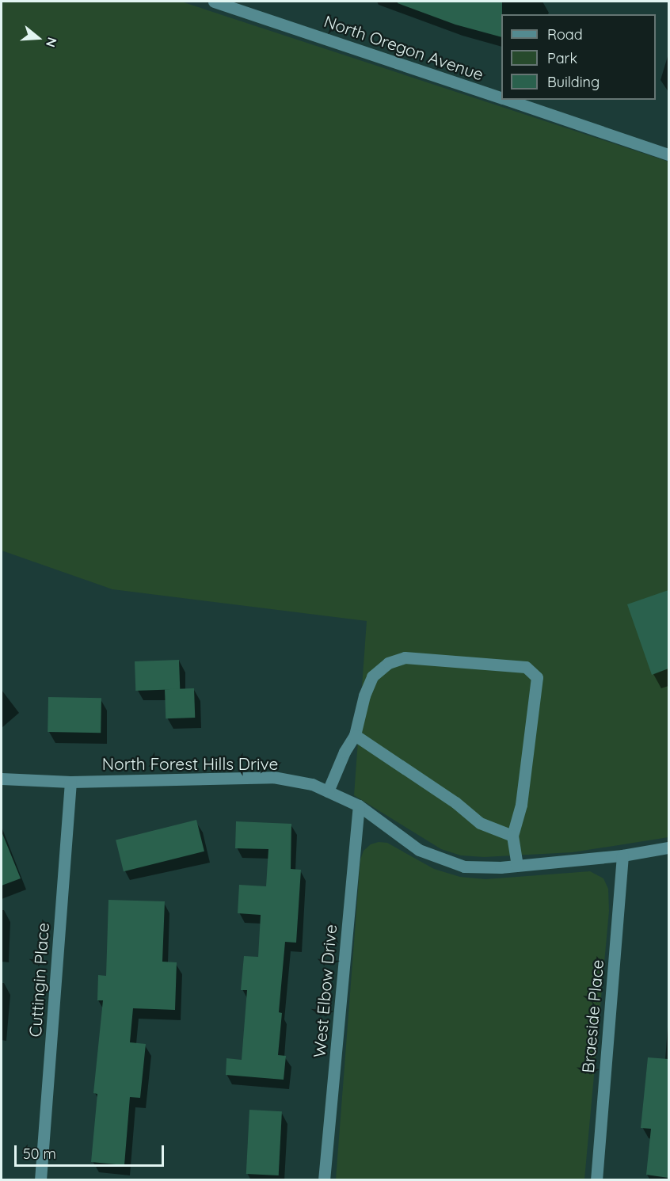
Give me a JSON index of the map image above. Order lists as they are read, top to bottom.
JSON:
{
  "streets": {
    "street": [
      "North Oregon Avenue",
      "North Forest Hills Drive",
      "Cuttingin Place",
      "West Elbow Drive",
      "Braeside Place"
    ]
  },
  "crossings": [
    ["North Forest Hills Drive", "Cuttingin Place"],
    ["North Forest Hills Drive", "West Elbow Drive"],
    ["North Forest Hills Drive", "Braeside Place"]
  ],
  "legend": ["Road", "Park", "Building"],
  "scale_bar": "50 m",
  "north": "right"
}
